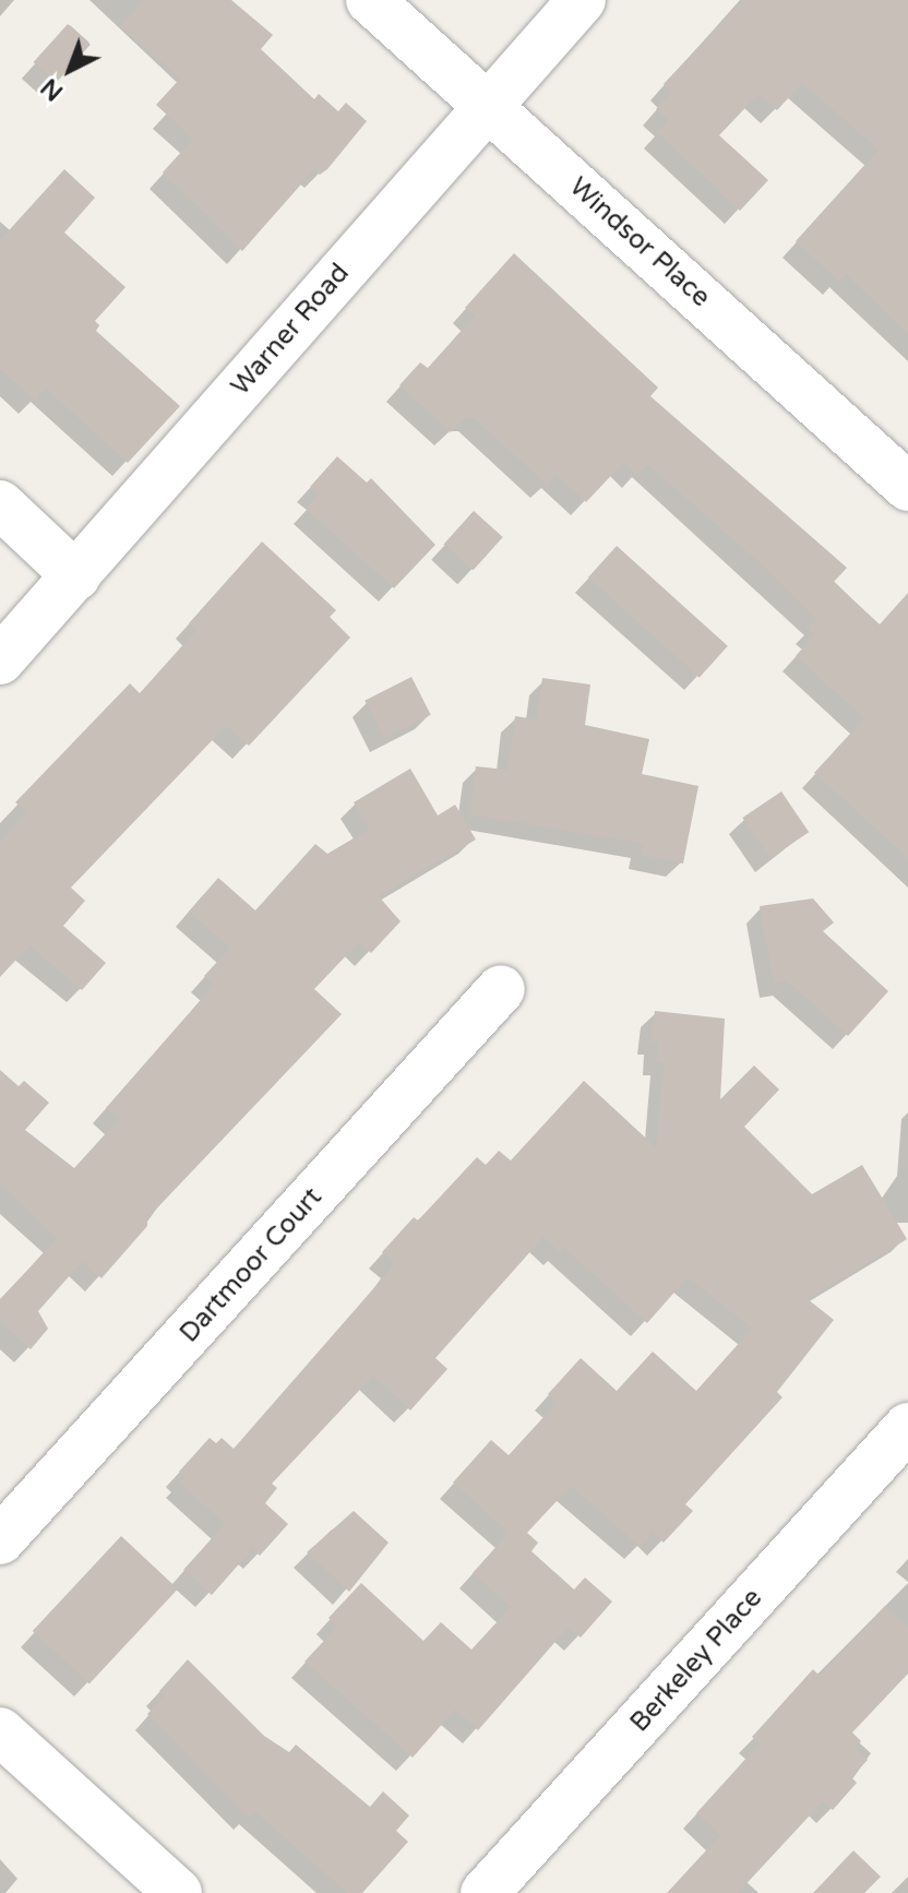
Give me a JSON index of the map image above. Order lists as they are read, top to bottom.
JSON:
{
  "streets": {
    "street": [
      "Windsor Place",
      "Warner Road",
      "Dartmoor Court",
      "Berkeley Place"
    ]
  },
  "crossings": [
    ["Windsor Place", "Warner Road"]
  ],
  "north": "bottom left"
}
